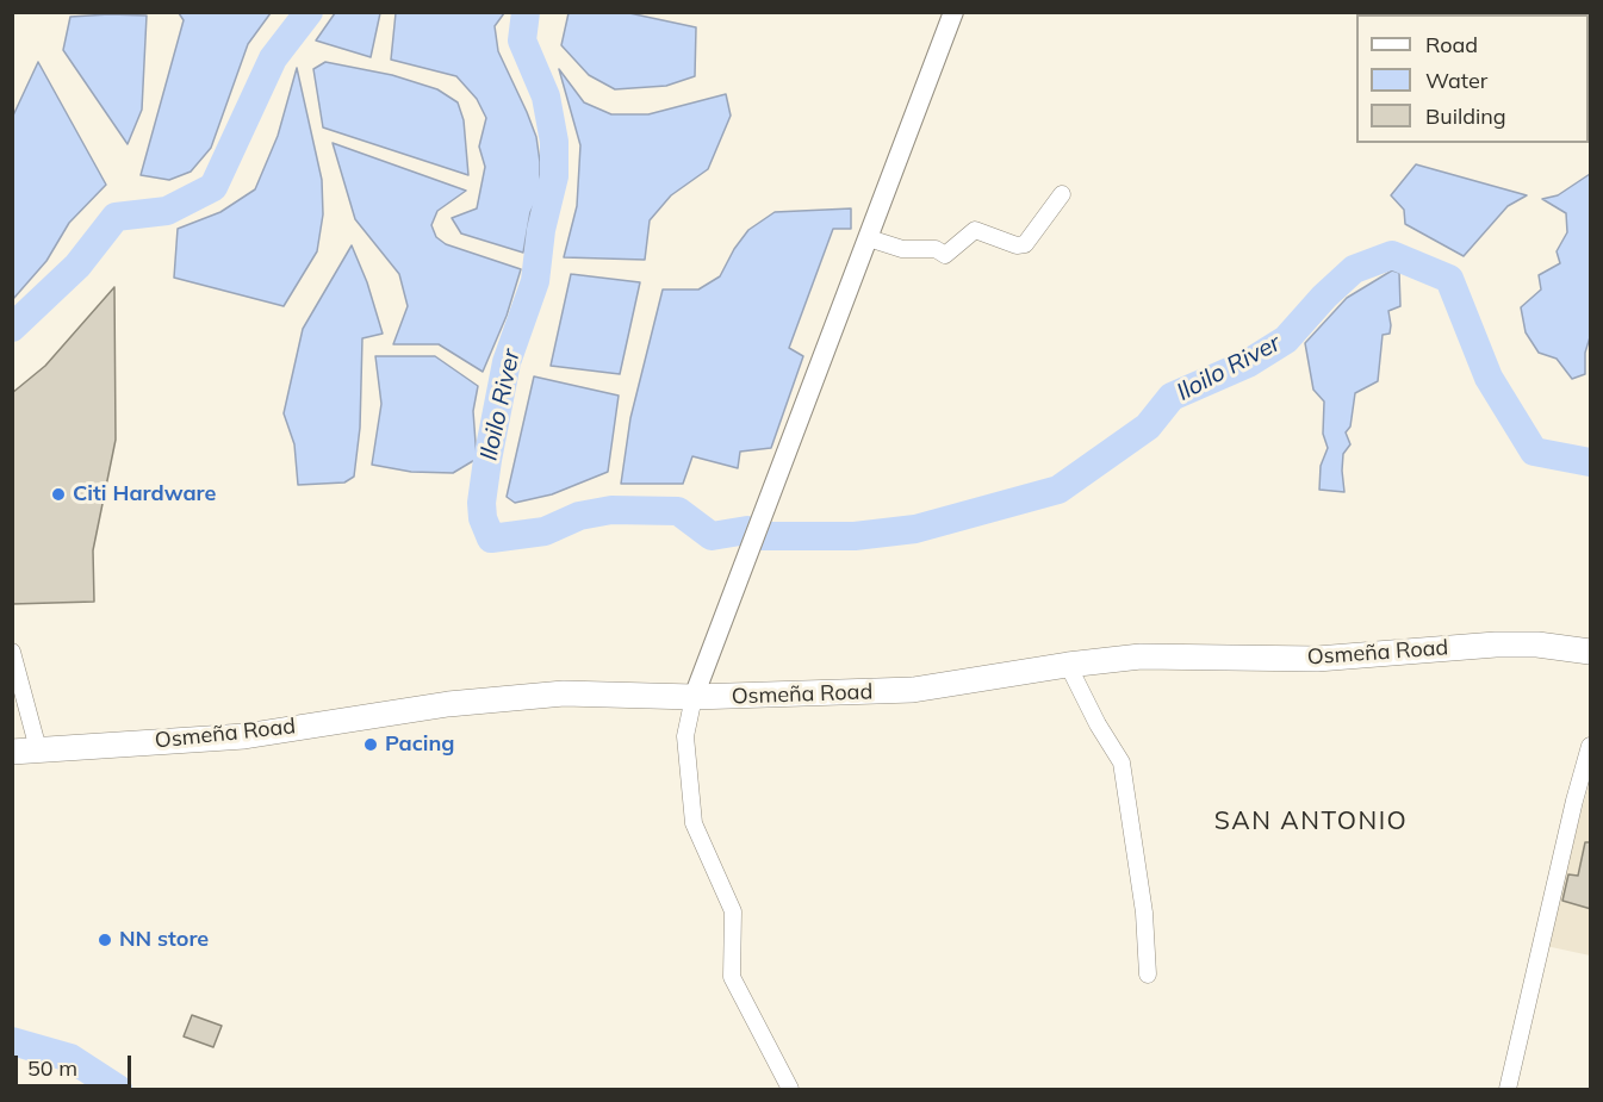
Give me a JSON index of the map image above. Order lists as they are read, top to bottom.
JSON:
{
  "streets": {
    "main road": ["Osmeña Road"]
  },
  "districts": ["SAN ANTONIO"],
  "water": ["Iloilo River"],
  "places": ["Citi Hardware", "Pacing", "NN store"],
  "legend": ["Road", "Water", "Building"],
  "scale_bar": "50 m"
}
